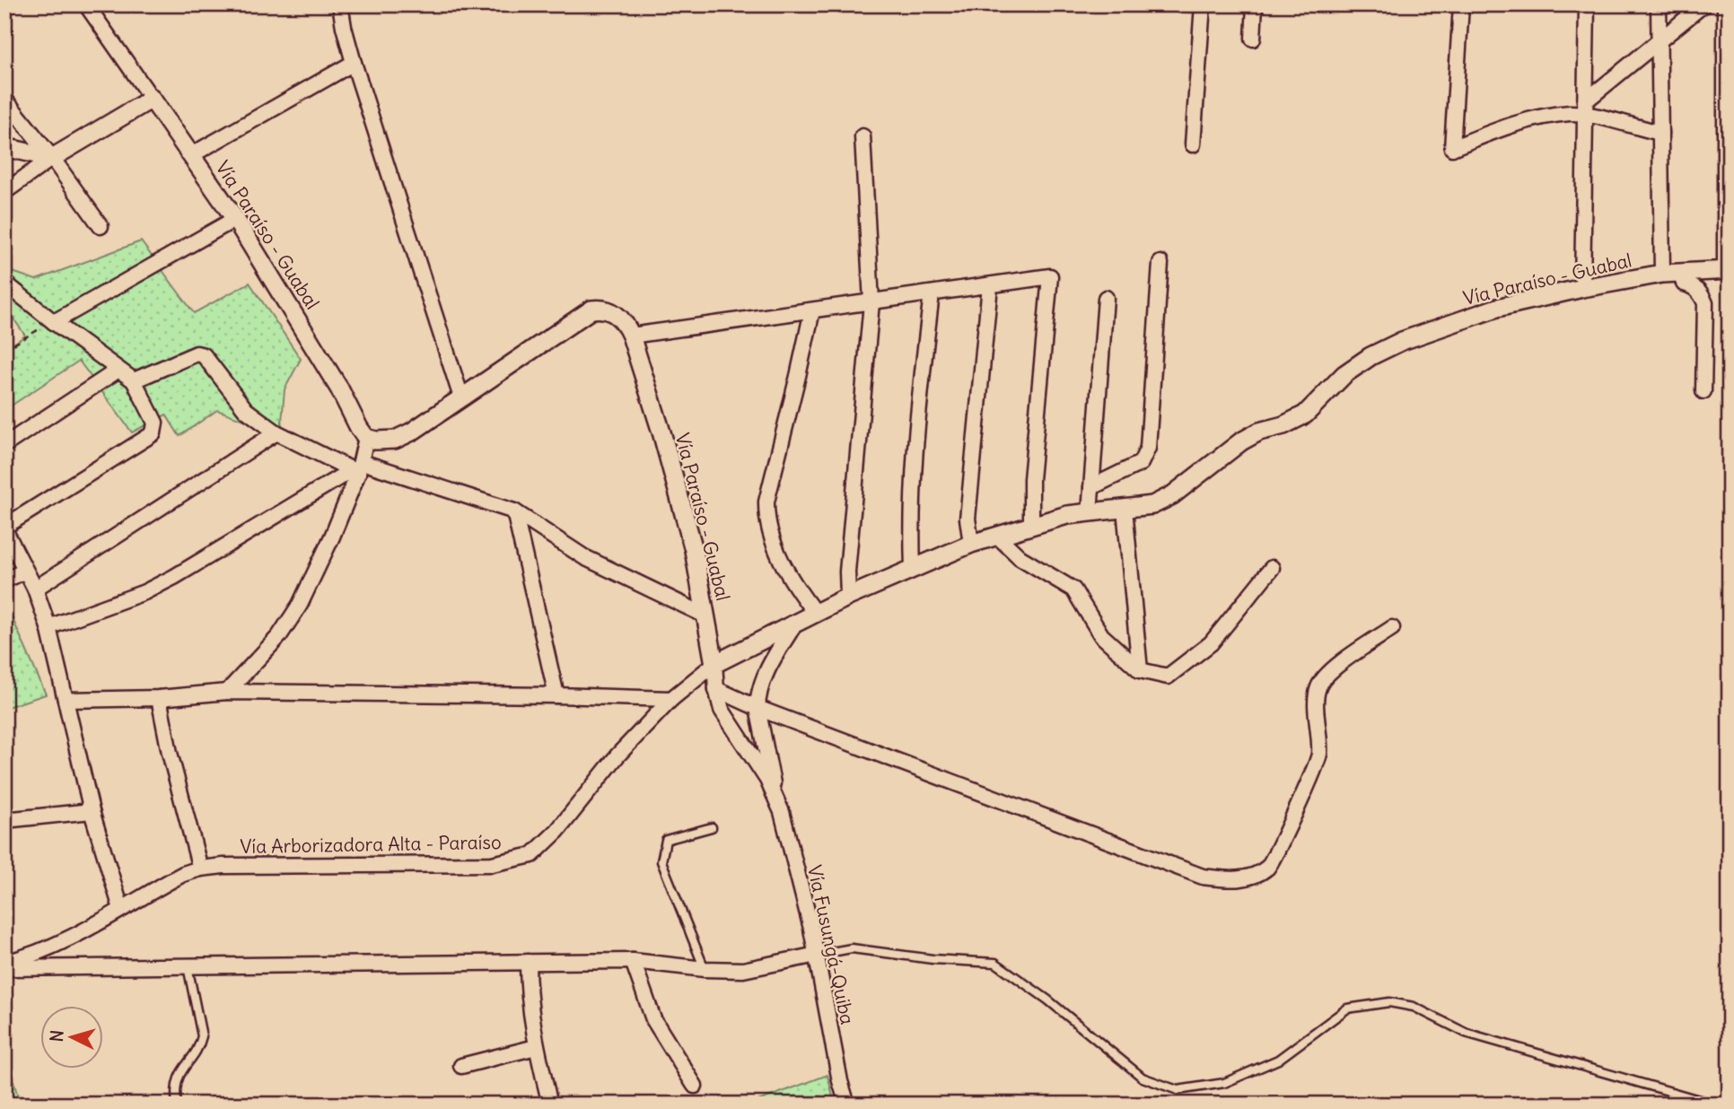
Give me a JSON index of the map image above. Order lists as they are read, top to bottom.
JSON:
{
  "streets": {
    "street": ["Vía Paraíso - Guabal", "Vía Arborizadora Alta - Paraíso", "Vía Fusungá-Quiba"]
  },
  "crossings": [
    ["Vía Paraíso - Guabal", "Vía Arborizadora Alta - Paraíso"]
  ],
  "north": "left"
}
